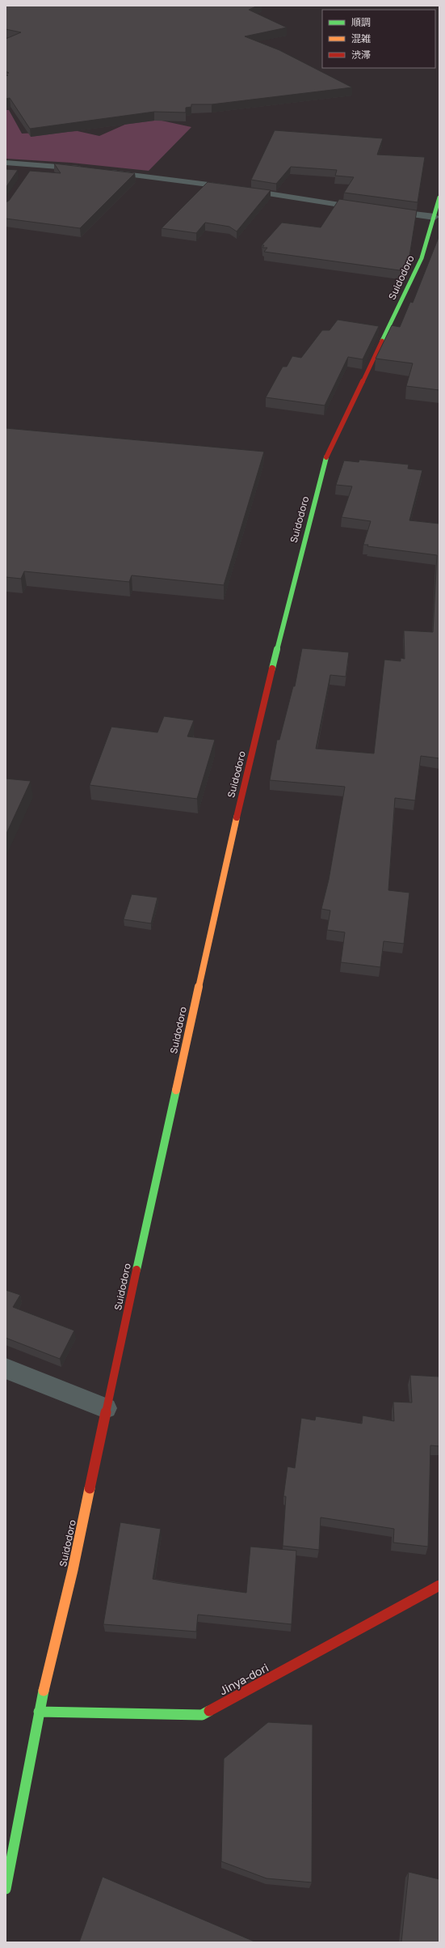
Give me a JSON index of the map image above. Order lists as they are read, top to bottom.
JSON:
{
  "streets": {
    "street": ["Suidodoro", "Jinya-dori"]
  },
  "crossings": [
    ["Suidodoro", "Jinya-dori"]
  ],
  "legend": ["順調", "混雑", "渋滞"]
}
